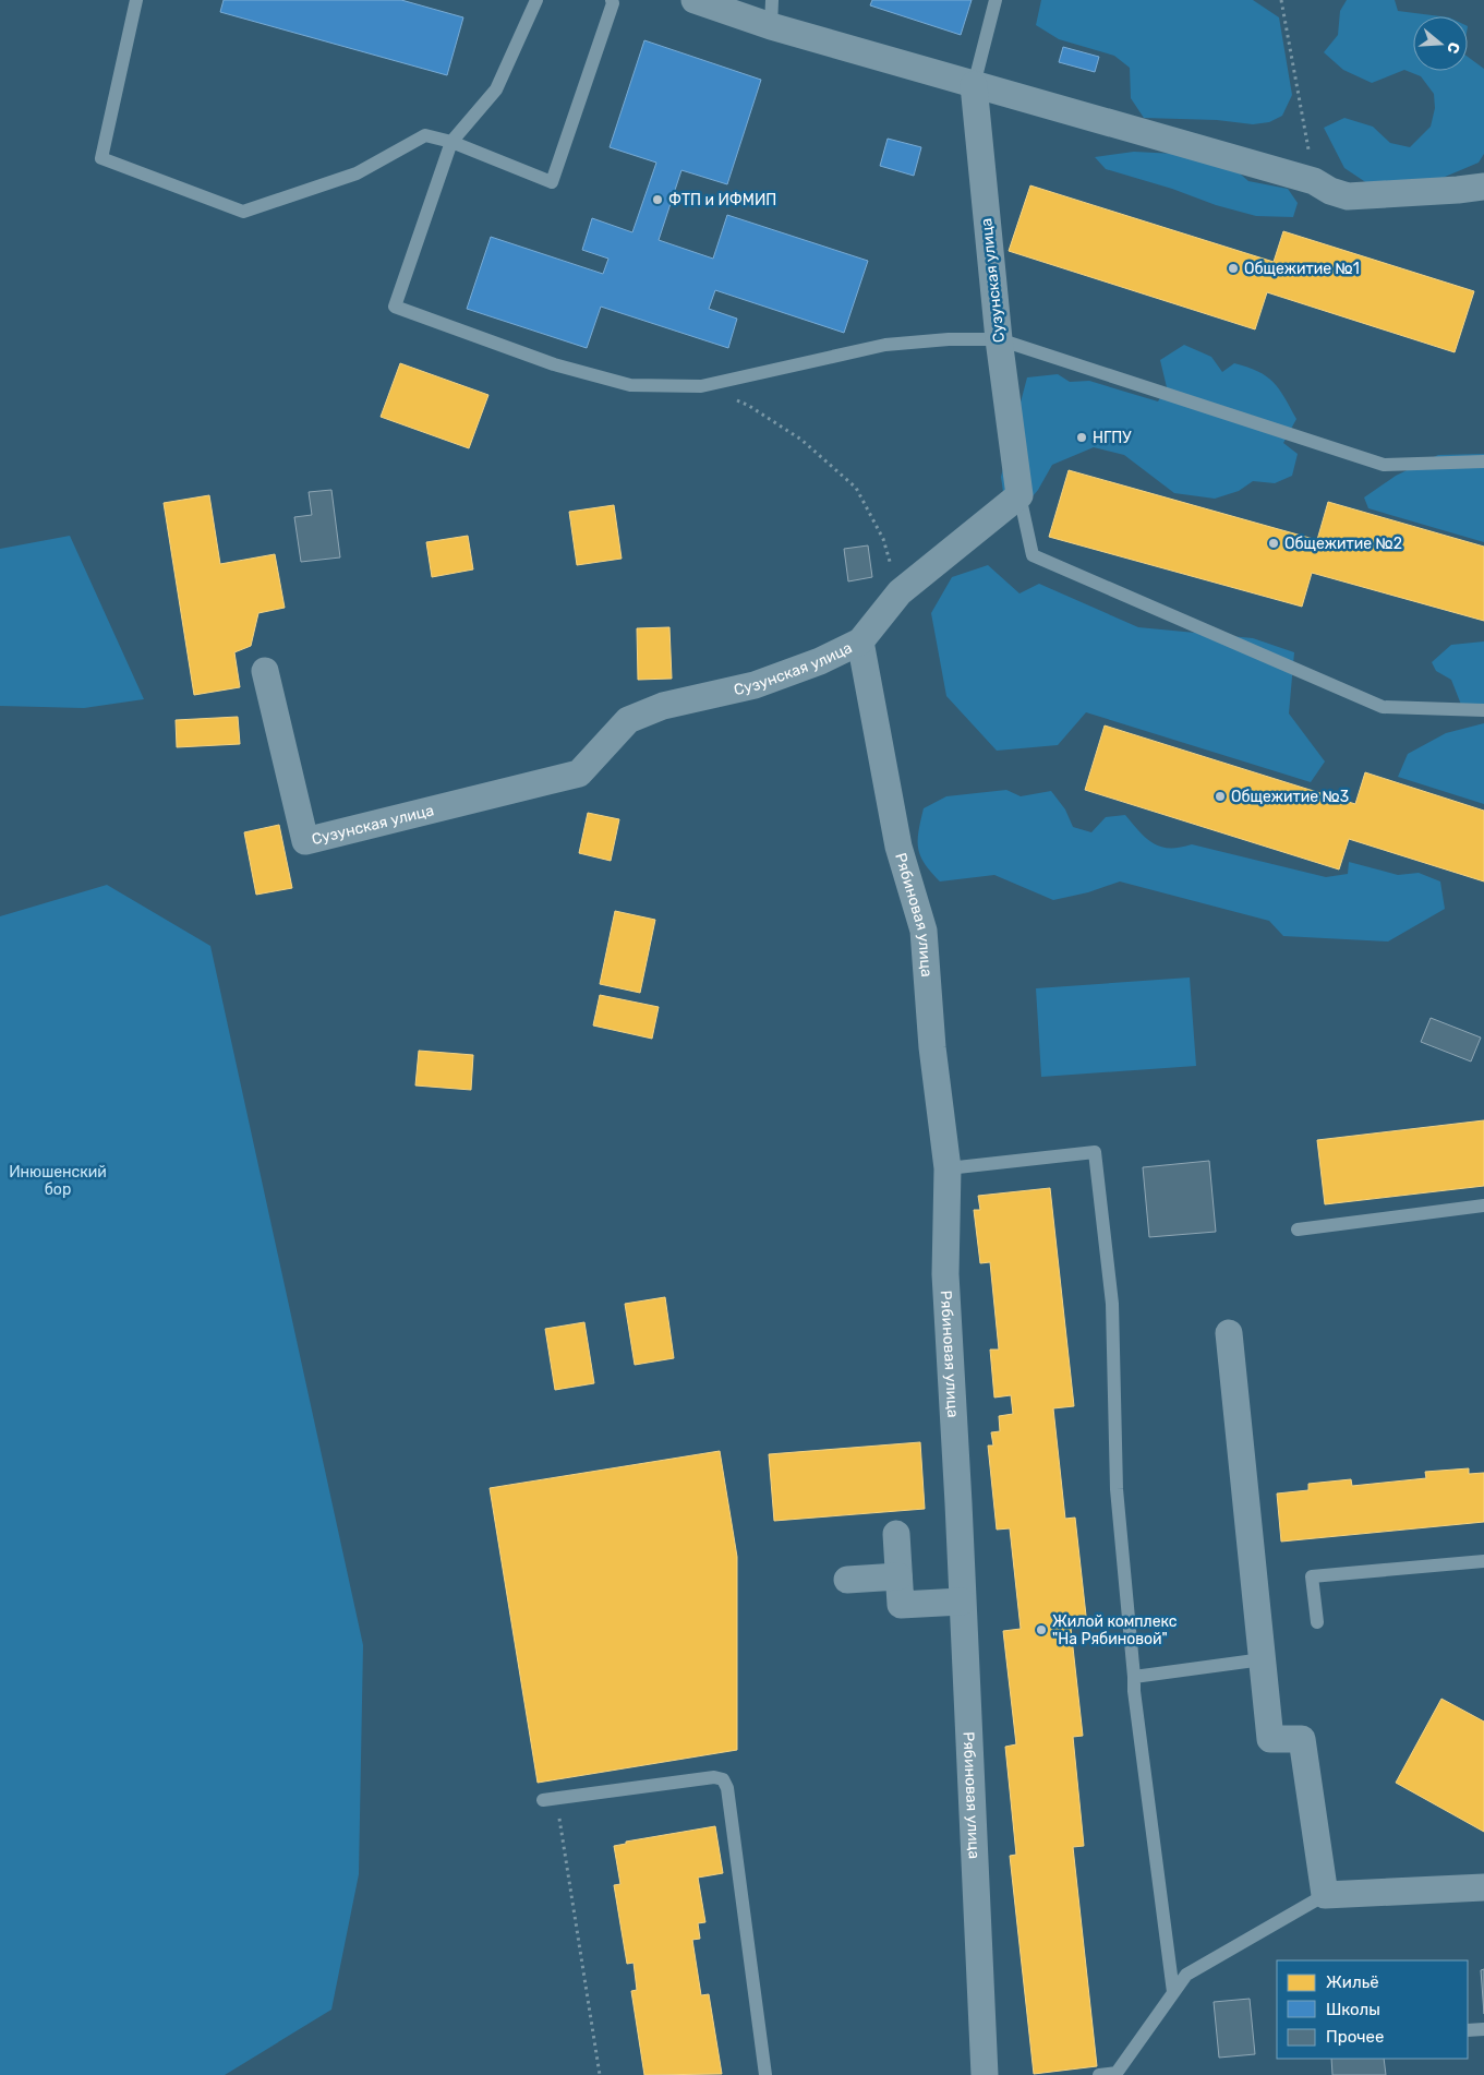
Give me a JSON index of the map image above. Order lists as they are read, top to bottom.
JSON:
{
  "streets": {
    "street": ["Сузунская улица", "Рябиновая улица"]
  },
  "crossings": [
    ["Сузунская улица", "Рябиновая улица"]
  ],
  "parks": ["Инюшенский бор"],
  "places": [
    "ФТП и ИФМИП",
    "Общежитие №1",
    "НГПУ",
    "Общежитие №2",
    "Общежитие №3",
    "Жилой комплекс \"На Рябиновой\""
  ],
  "legend": ["Жильё", "Школы", "Прочее"],
  "north": "right"
}
